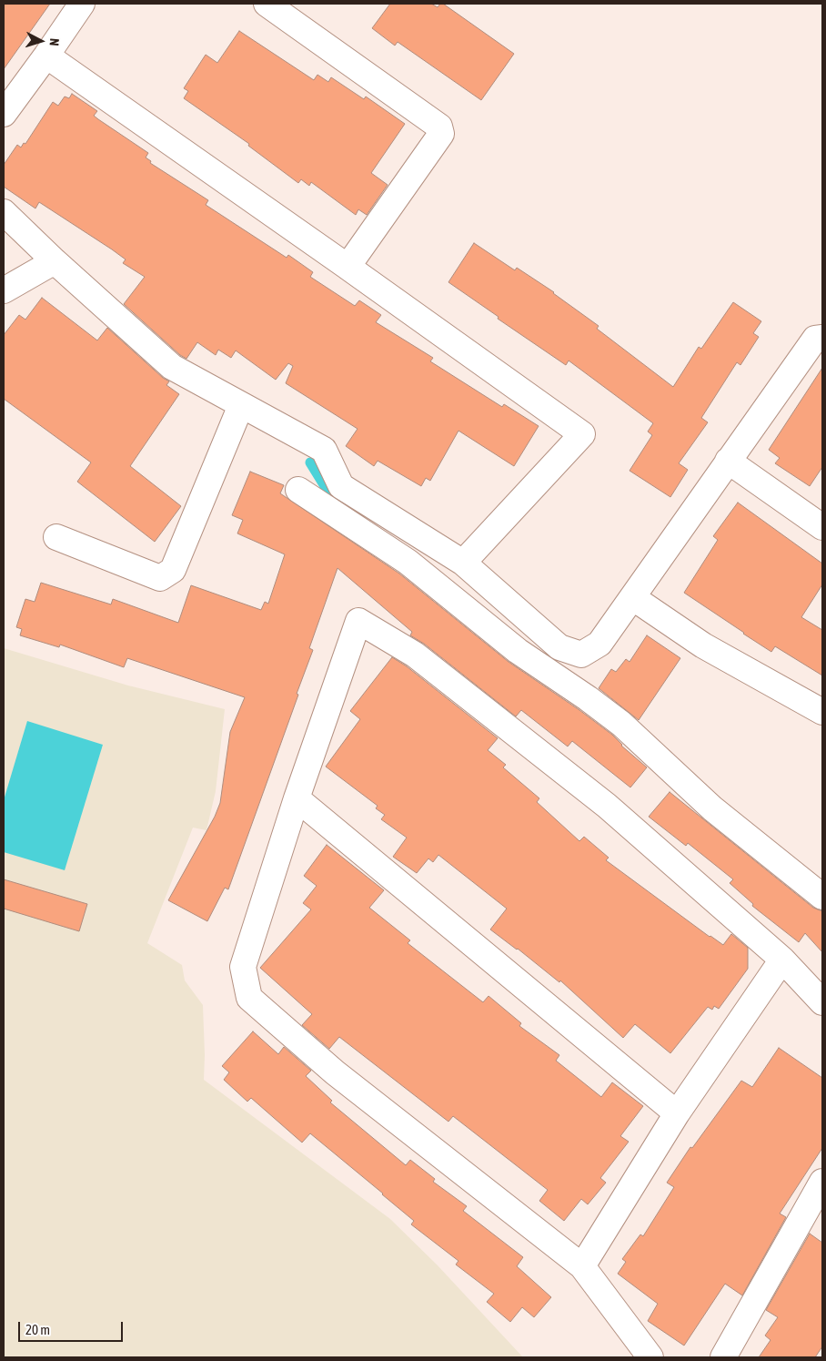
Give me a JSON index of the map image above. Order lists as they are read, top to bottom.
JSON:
{
  "scale_bar": "20 m",
  "north": "right"
}
